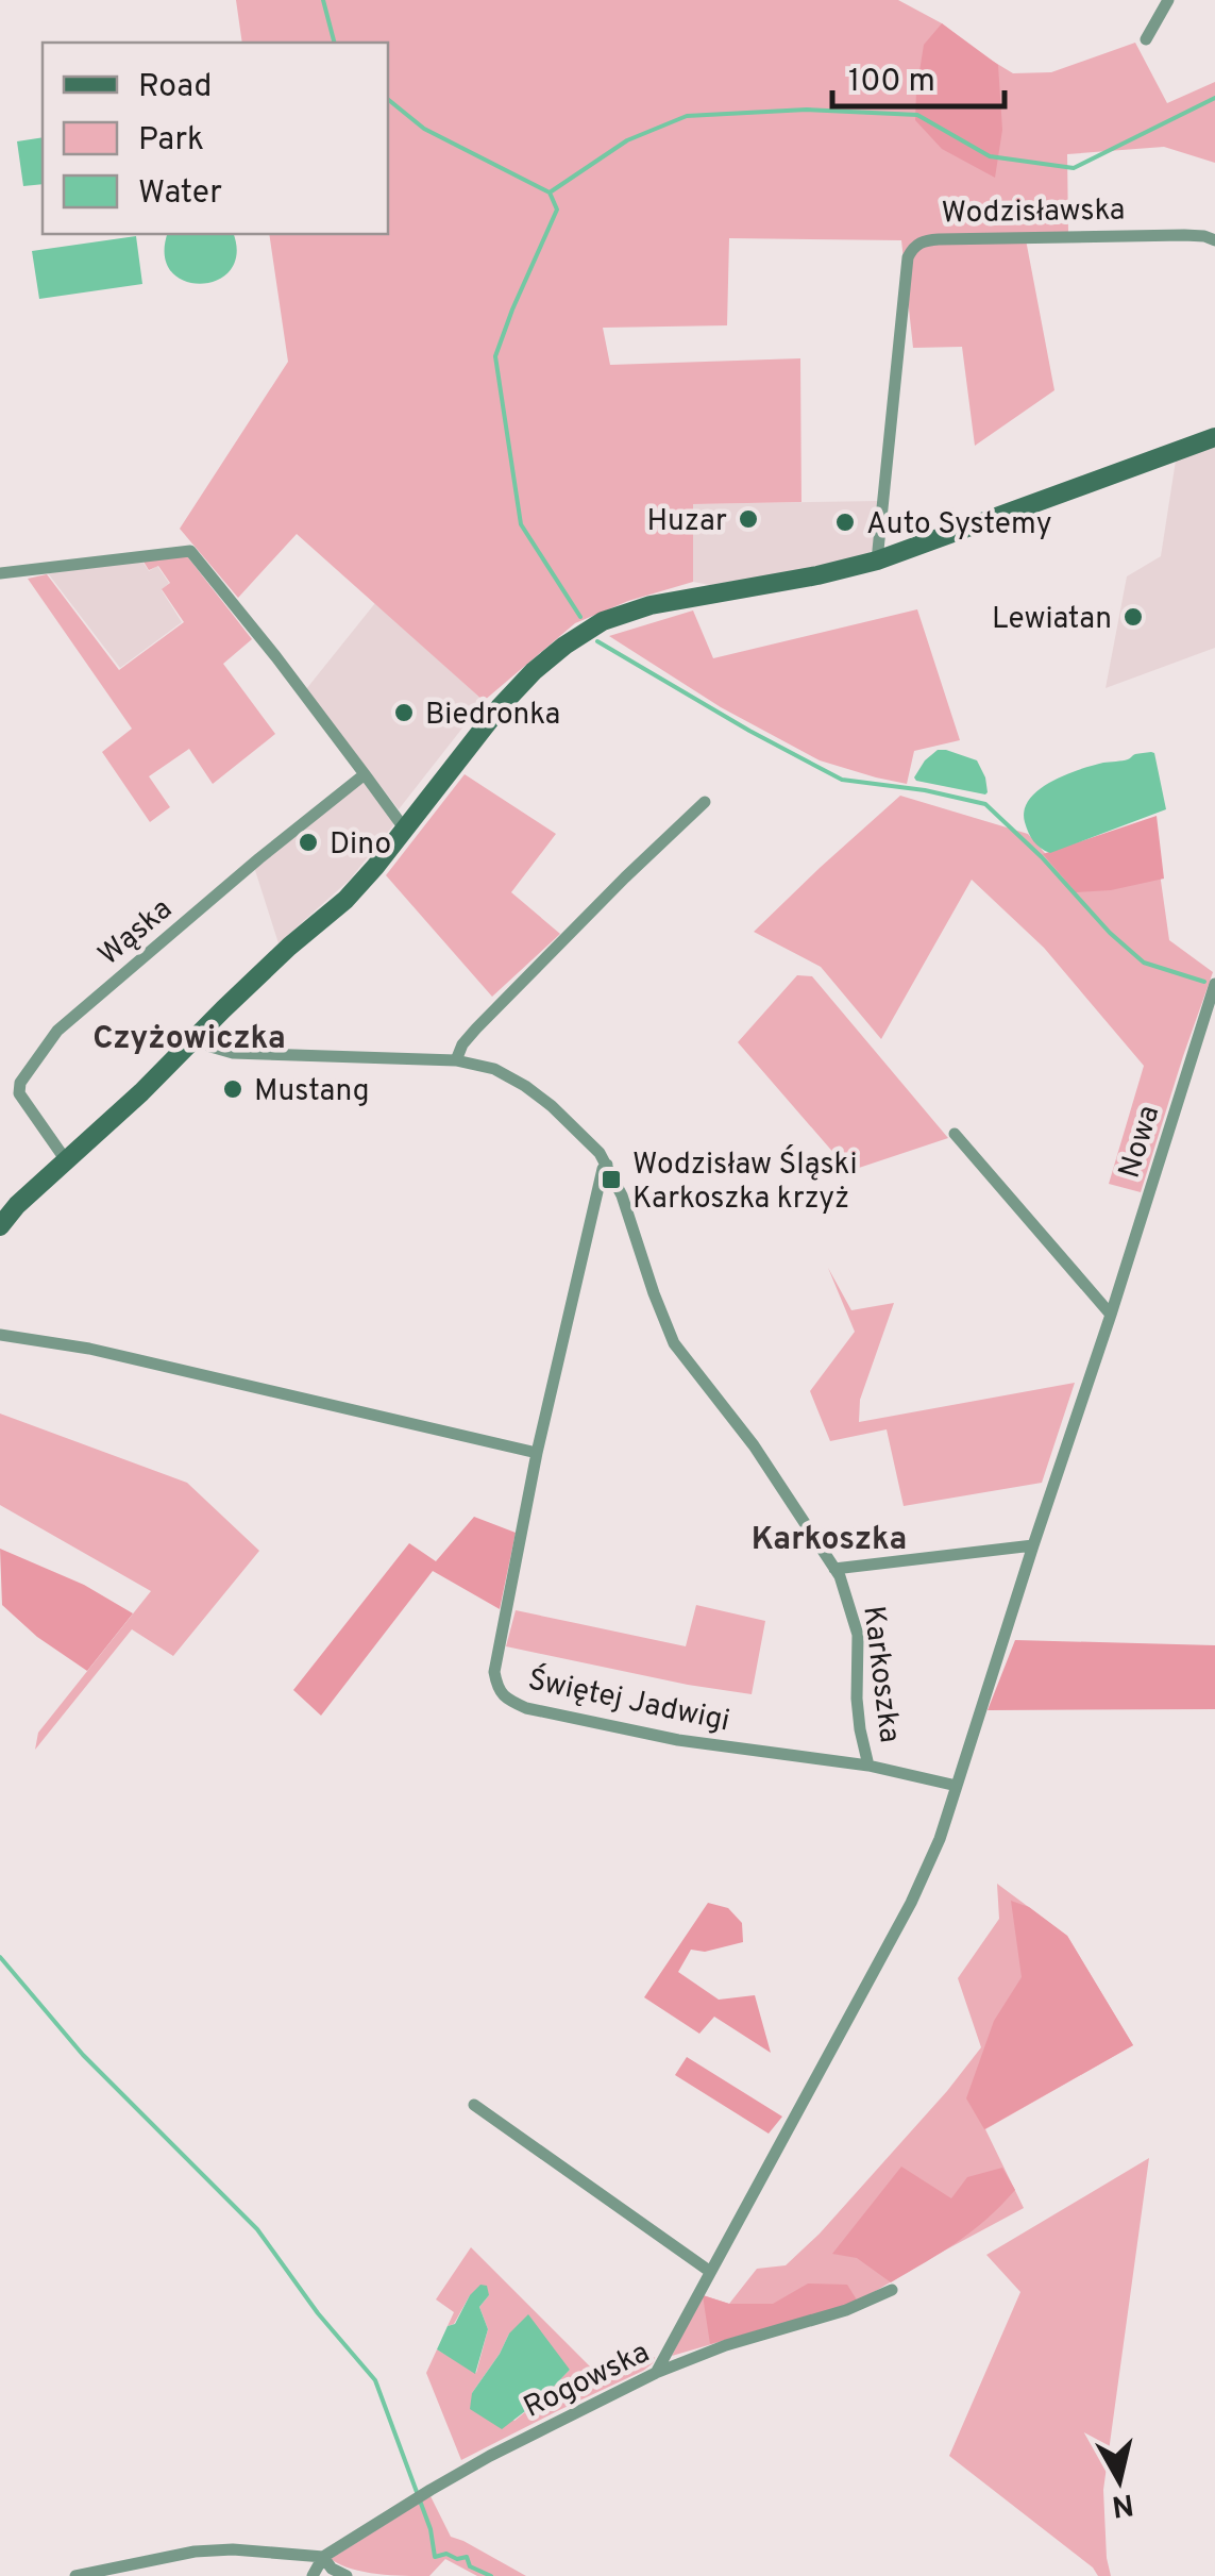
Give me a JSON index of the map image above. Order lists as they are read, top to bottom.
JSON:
{
  "streets": {
    "street": [
      "Wodzisławska",
      "Wąska",
      "Nowa",
      "Karkoszka",
      "Świętej Jadwigi",
      "Rogowska"
    ]
  },
  "crossings": [
    ["Nowa", "Karkoszka"],
    ["Karkoszka", "Świętej Jadwigi"]
  ],
  "districts": ["Czyżowiczka", "Karkoszka"],
  "places": {
    "other": [
      "Huzar",
      "Auto Systemy",
      "Lewiatan",
      "Biedronka",
      "Dino",
      "Mustang"
    ],
    "transit": ["Wodzisław Śląski Karkoszka krzyż"]
  },
  "legend": ["Road", "Park", "Water"],
  "scale_bar": "100 m",
  "north": "bottom"
}
